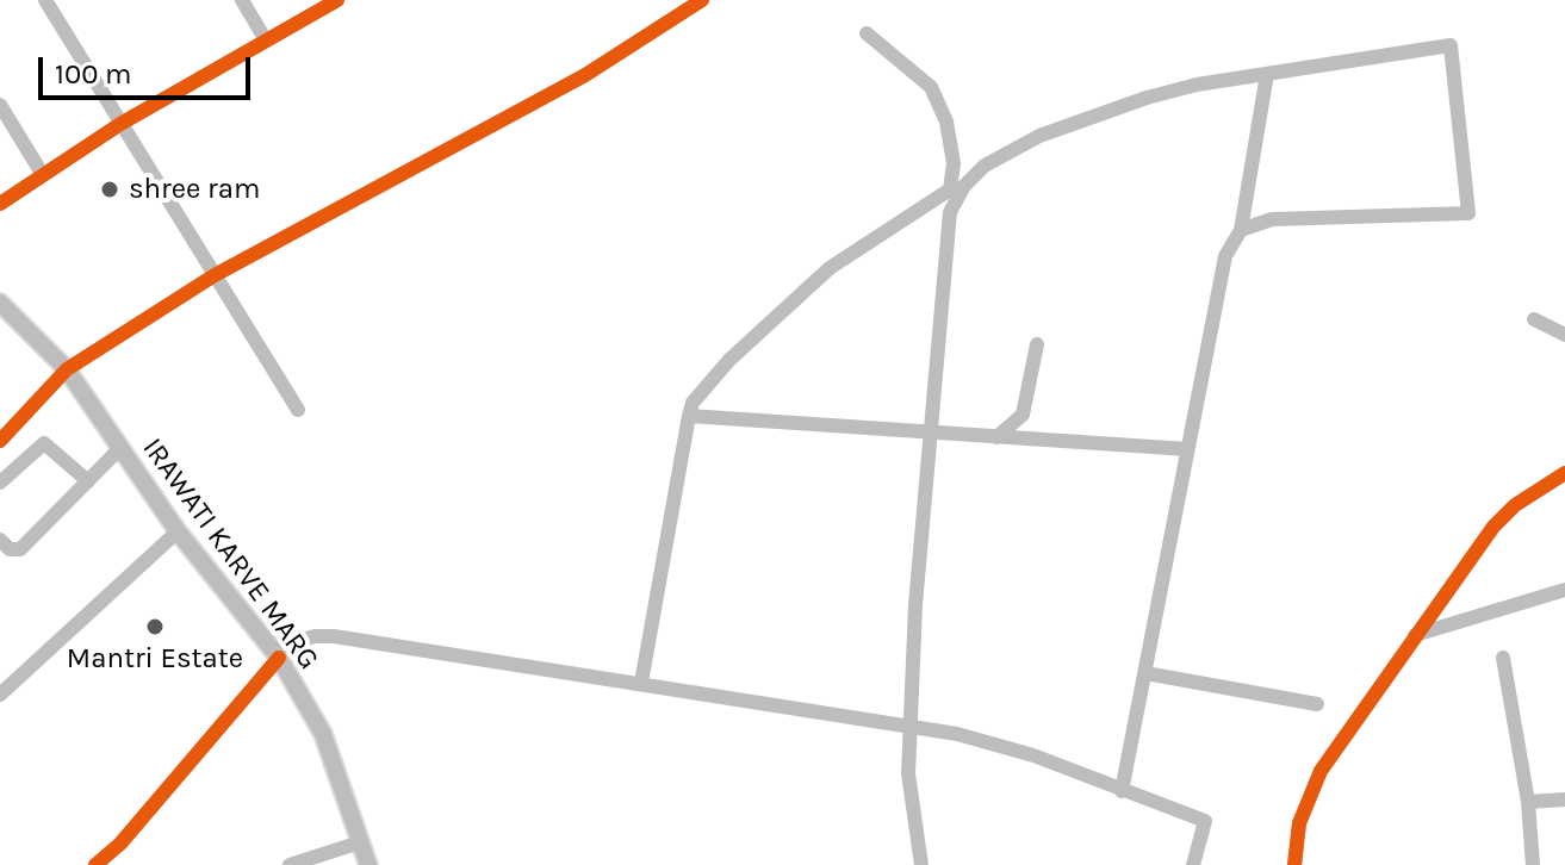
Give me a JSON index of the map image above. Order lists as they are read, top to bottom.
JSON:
{
  "streets": {
    "main road": ["IRAWATI KARVE MARG"]
  },
  "places": ["shree ram", "Mantri Estate"],
  "scale_bar": "100 m"
}
